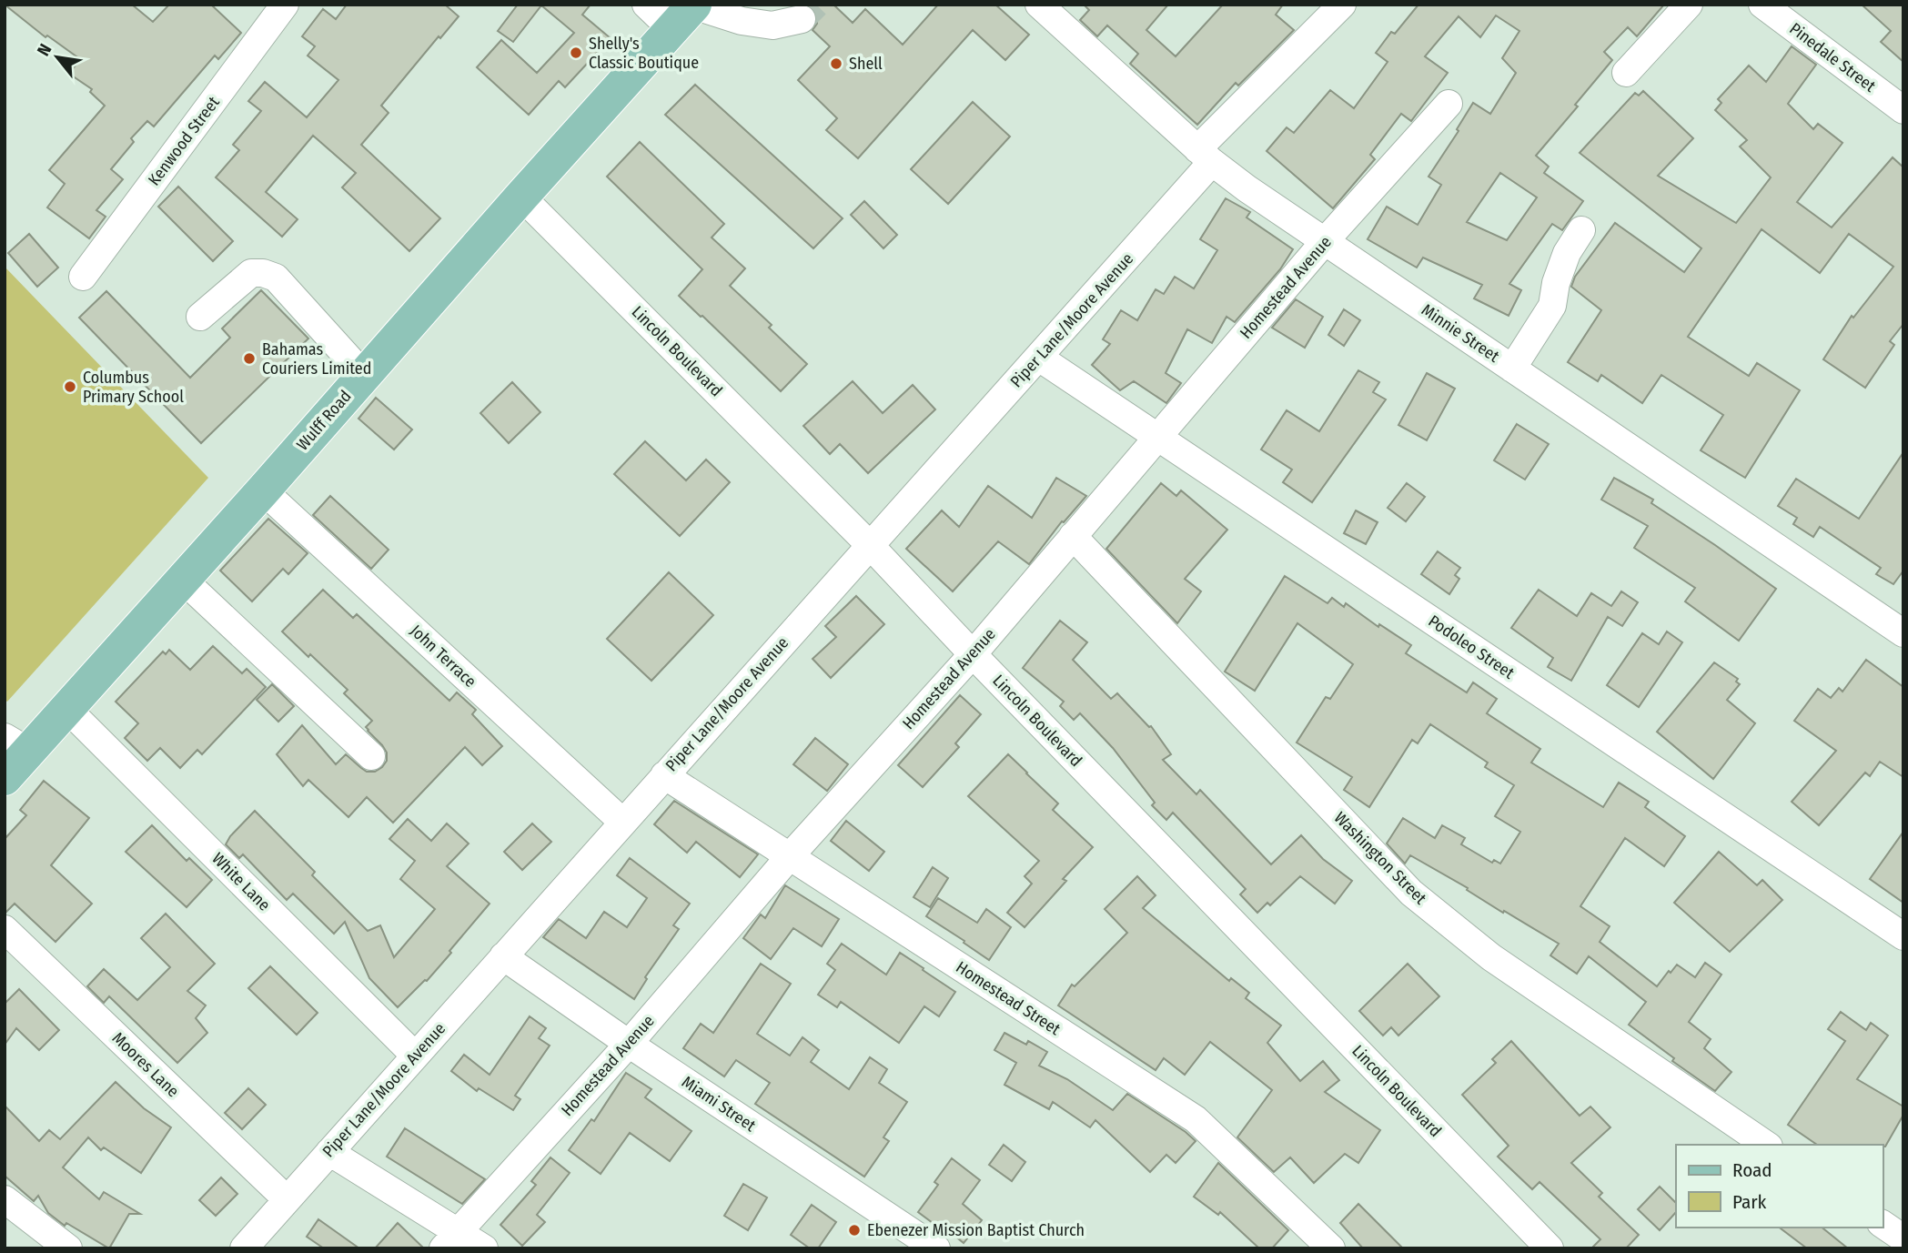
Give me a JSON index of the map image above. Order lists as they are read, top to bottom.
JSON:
{
  "streets": {
    "main road": ["Wulff Road"],
    "street": [
      "Pinedale Street",
      "Kenwood Street",
      "Homestead Avenue",
      "Piper Lane/Moore Avenue",
      "Minnie Street",
      "Lincoln Boulevard",
      "Podoleo Street",
      "John Terrace",
      "Washington Street",
      "White Lane",
      "Homestead Street",
      "Moores Lane",
      "Miami Street"
    ]
  },
  "crossings": [
    ["Homestead Avenue", "Minnie Street"],
    ["Homestead Avenue", "Lincoln Boulevard"],
    ["Homestead Avenue", "Podoleo Street"],
    ["Homestead Avenue", "Washington Street"],
    ["Homestead Avenue", "Homestead Street"],
    ["Homestead Avenue", "Miami Street"],
    ["Piper Lane/Moore Avenue", "Minnie Street"],
    ["Piper Lane/Moore Avenue", "Lincoln Boulevard"],
    ["Piper Lane/Moore Avenue", "Podoleo Street"],
    ["Piper Lane/Moore Avenue", "John Terrace"],
    ["Piper Lane/Moore Avenue", "White Lane"],
    ["Piper Lane/Moore Avenue", "Homestead Street"],
    ["Piper Lane/Moore Avenue", "Moores Lane"],
    ["Piper Lane/Moore Avenue", "Miami Street"],
    ["Lincoln Boulevard", "Wulff Road"],
    ["Wulff Road", "John Terrace"],
    ["Wulff Road", "White Lane"]
  ],
  "places": [
    "Shelly's Classic Boutique",
    "Shell",
    "Bahamas Couriers Limited",
    "Columbus Primary School",
    "Ebenezer Mission Baptist Church"
  ],
  "legend": ["Road", "Park"],
  "north": "top left"
}
